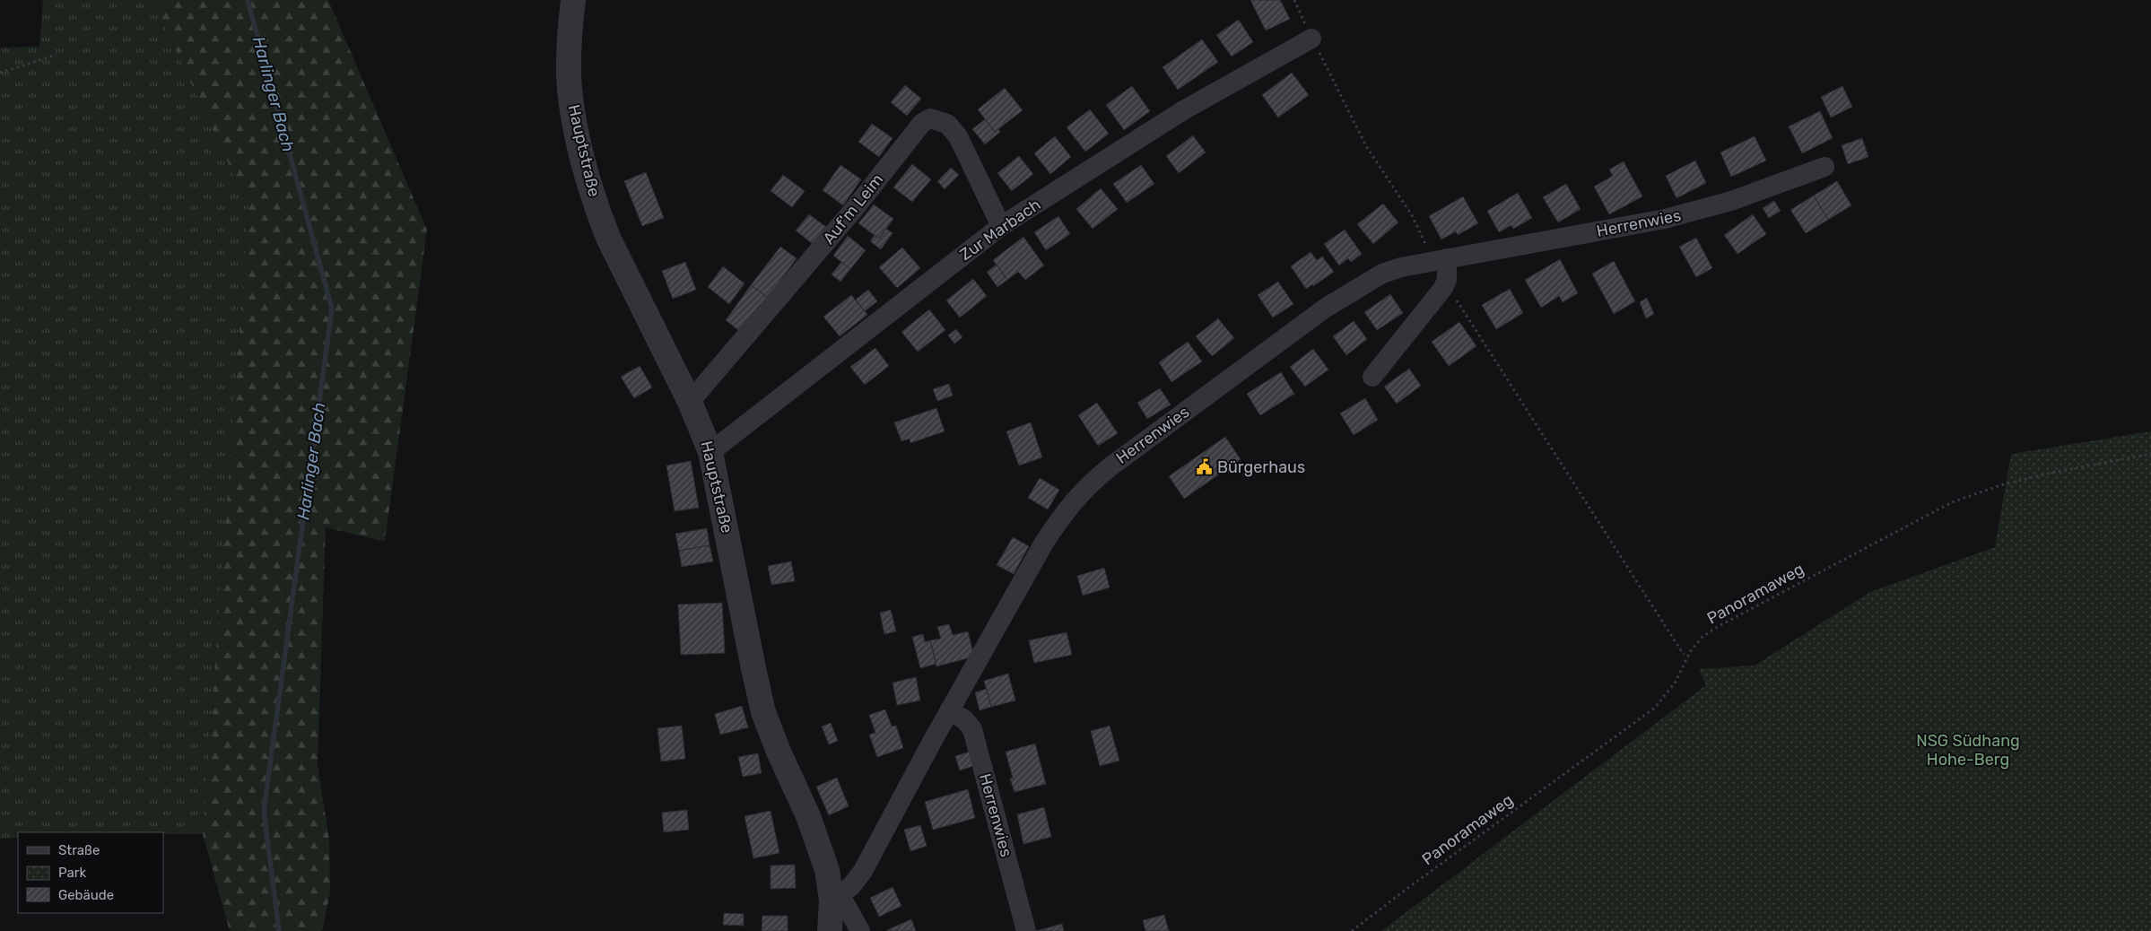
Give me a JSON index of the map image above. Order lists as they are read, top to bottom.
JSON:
{
  "streets": {
    "street": [
      "Hauptstraße",
      "Auf'm Leim",
      "Herrenwies",
      "Zur Marbach"
    ],
    "path": ["Panoramaweg"]
  },
  "crossings": [
    ["Hauptstraße", "Auf'm Leim"],
    ["Hauptstraße", "Herrenwies"],
    ["Hauptstraße", "Zur Marbach"],
    ["Auf'm Leim", "Zur Marbach"]
  ],
  "water": ["Harlinger Bach"],
  "parks": ["NSG Südhang Hohe-Berg"],
  "places": {
    "public building": ["Bürgerhaus"]
  },
  "legend": ["Straße", "Park", "Gebäude"]
}
